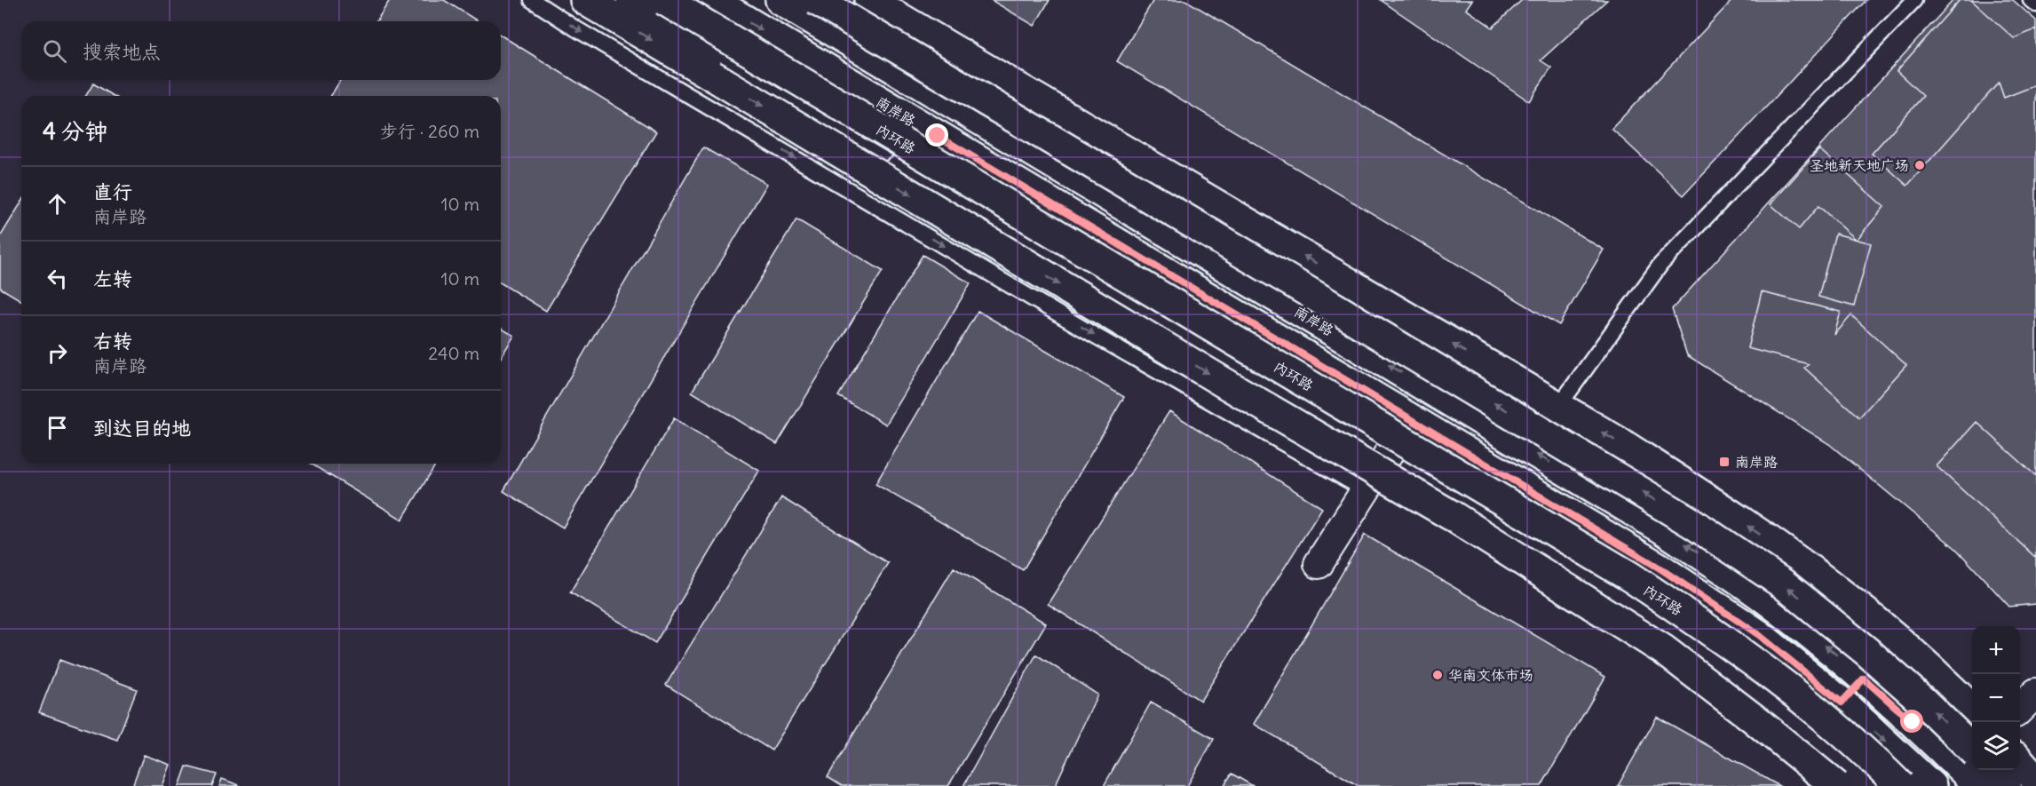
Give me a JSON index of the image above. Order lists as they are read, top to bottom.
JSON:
{
  "streets": {
    "main road": ["南岸路", "内环路"]
  },
  "crossings": [
    ["南岸路", "内环路"]
  ],
  "places": {
    "other": ["圣地新天地广场", "华南文体市场"],
    "transit": ["南岸路"]
  },
  "page": {
    "search": "搜索地点",
    "heading": ["4 分钟", "步行 · 260 m"],
    "list": [
      ["直行", "南岸路", "10 m"],
      ["左转", "10 m"],
      ["右转", "南岸路", "240 m"],
      "到达目的地"
    ],
    "map_buttons": ["+", "−"]
  }
}
